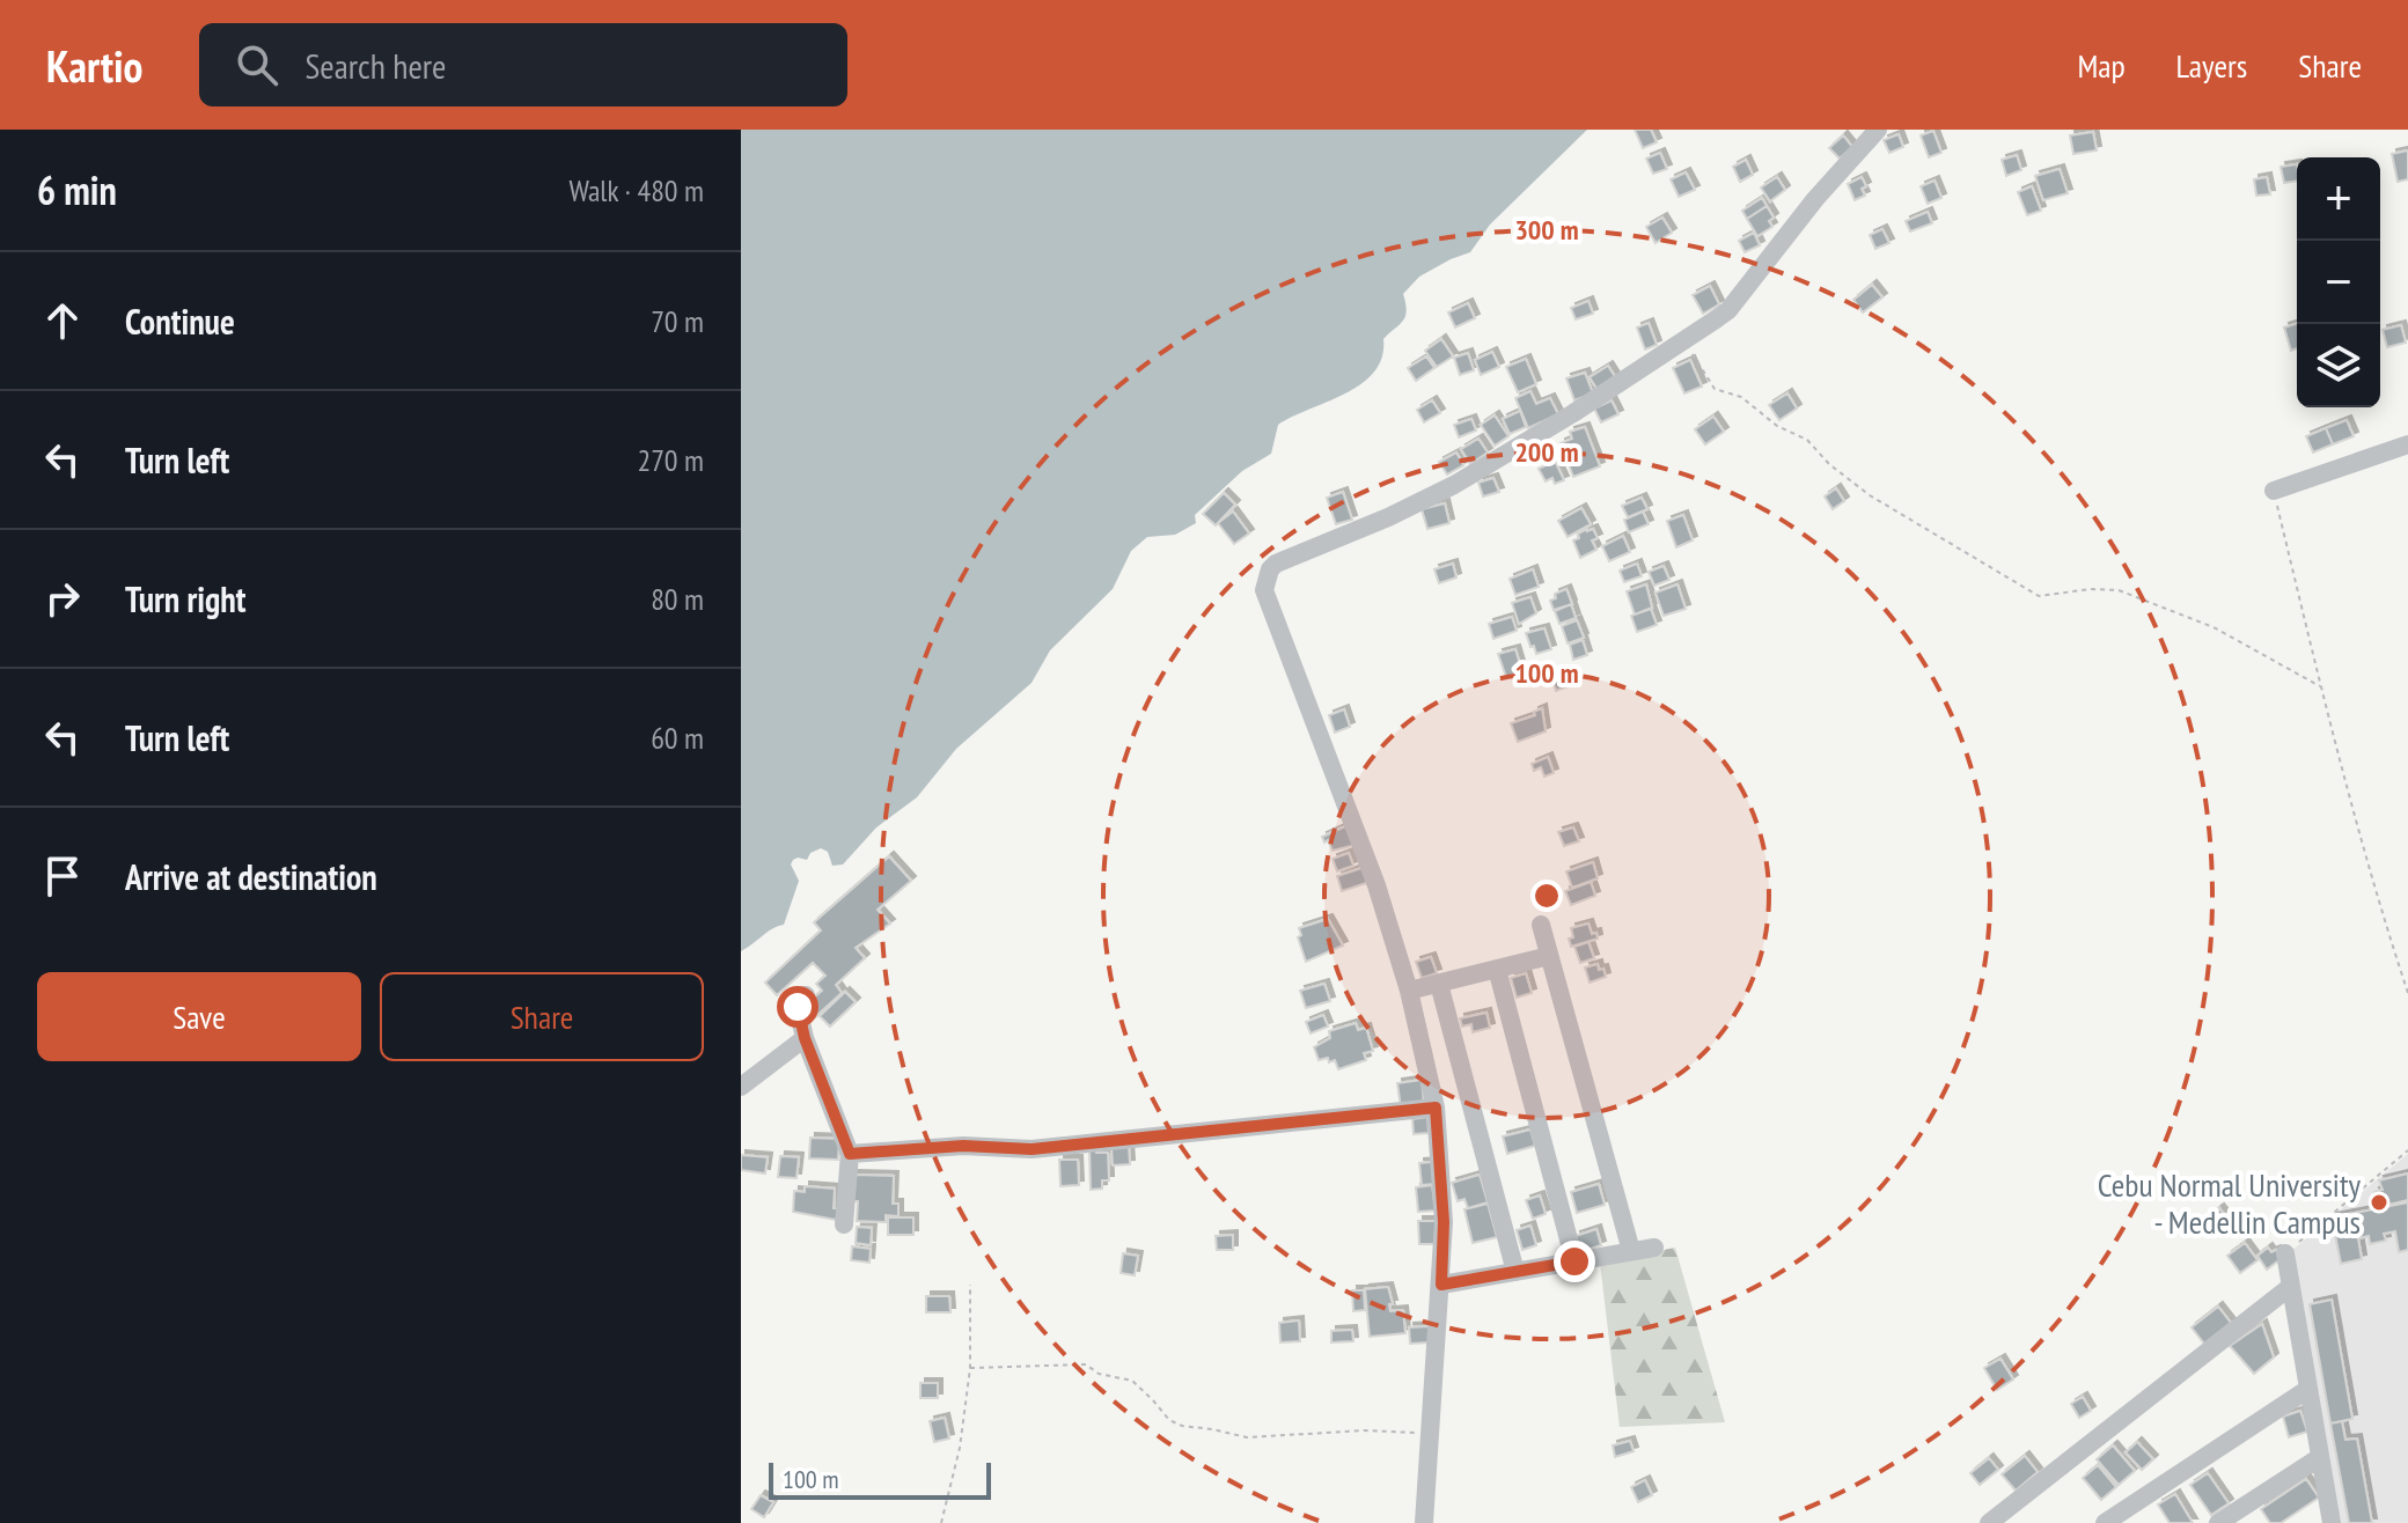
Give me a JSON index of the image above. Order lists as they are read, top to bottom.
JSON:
{
  "places": ["Cebu Normal University - Medellin Campus"],
  "scale_bar": "100 m",
  "page": {
    "header": "Kartio",
    "search": "Search here",
    "nav": ["Map", "Layers", "Share"],
    "heading": ["6 min", "Walk · 480 m"],
    "map_buttons": ["+", "−"],
    "list": [
      ["Continue", "70 m"],
      ["Turn left", "270 m"],
      ["Turn right", "80 m"],
      ["Turn left", "60 m"],
      "Arrive at destination"
    ],
    "buttons": ["Save", "Share"],
    "scale": "100 m"
  },
  "rings": ["300 m", "200 m", "100 m"]
}
